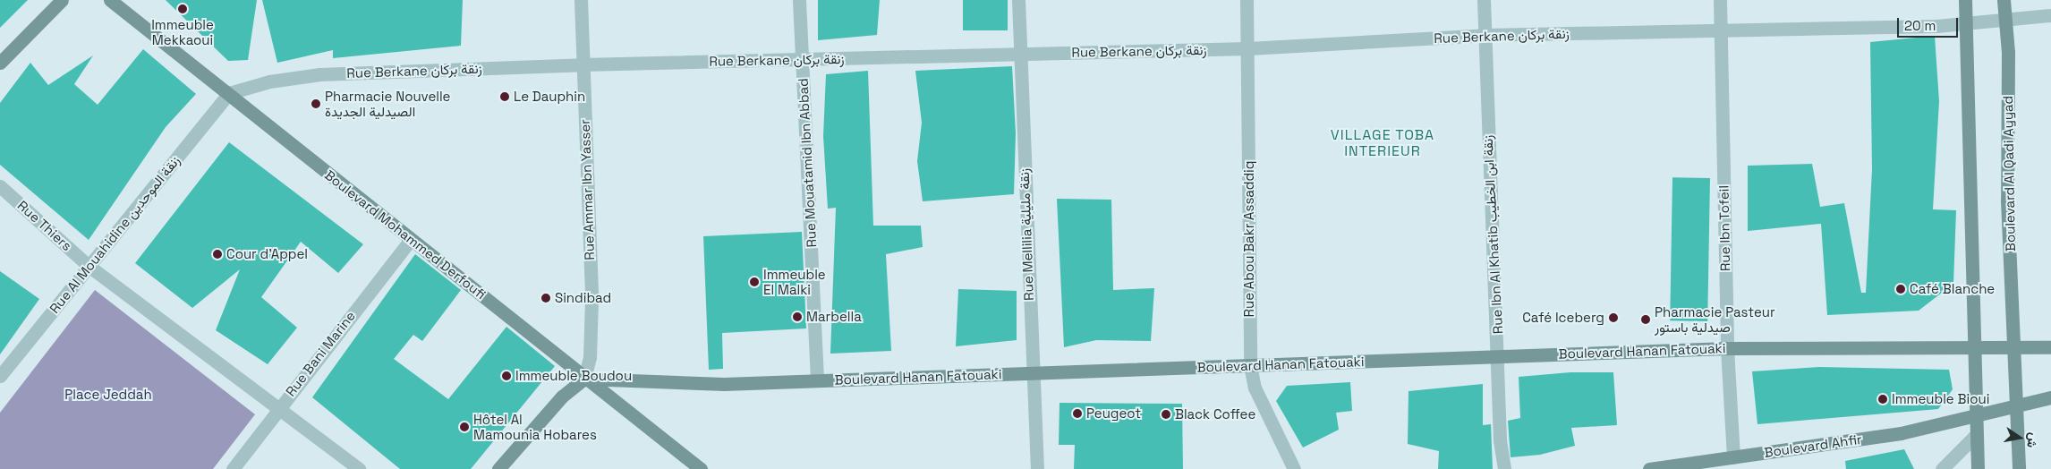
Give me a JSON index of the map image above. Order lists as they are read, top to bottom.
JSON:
{
  "streets": {
    "street": [
      "Rue Berkane زنقة بركان",
      "Rue Mouatamid Ibn Abbad",
      "Boulevard Al Qadi Ayyad",
      "Rue Ammar Ibn Yasser",
      "Rue Thiers",
      "Rue Ibn Tofeil",
      "Rue Al Mouahidine زنقة الموحدين",
      "Boulevard Mohammed Derfoufi",
      "Rue Mellilia زنقة مليلية",
      "Rue Ibn Al Khatib زنقة ابن الخطيب",
      "Rue Abou Bakr Assaddiq",
      "Boulevard Hanan Fatouaki",
      "Rue Bani Marine",
      "Boulevard Ahfir"
    ]
  },
  "crossings": [
    ["Rue Berkane زنقة بركان", "Rue Mouatamid Ibn Abbad"],
    ["Rue Berkane زنقة بركان", "Boulevard Al Qadi Ayyad"],
    ["Rue Berkane زنقة بركان", "Rue Ammar Ibn Yasser"],
    ["Rue Berkane زنقة بركان", "Rue Ibn Tofeil"],
    ["Rue Berkane زنقة بركان", "Rue Al Mouahidine زنقة الموحدين"],
    ["Rue Berkane زنقة بركان", "Boulevard Mohammed Derfoufi"],
    ["Rue Berkane زنقة بركان", "Rue Mellilia زنقة مليلية"],
    ["Rue Berkane زنقة بركان", "Rue Ibn Al Khatib زنقة ابن الخطيب"],
    ["Rue Berkane زنقة بركان", "Rue Abou Bakr Assaddiq"],
    ["Rue Mouatamid Ibn Abbad", "Boulevard Hanan Fatouaki"],
    ["Boulevard Al Qadi Ayyad", "Boulevard Hanan Fatouaki"],
    ["Boulevard Al Qadi Ayyad", "Boulevard Ahfir"],
    ["Rue Ammar Ibn Yasser", "Boulevard Mohammed Derfoufi"],
    ["Rue Ammar Ibn Yasser", "Boulevard Hanan Fatouaki"],
    ["Rue Thiers", "Rue Al Mouahidine زنقة الموحدين"],
    ["Rue Thiers", "Rue Bani Marine"],
    ["Rue Ibn Tofeil", "Boulevard Hanan Fatouaki"],
    ["Rue Ibn Tofeil", "Boulevard Ahfir"],
    ["Rue Al Mouahidine زنقة الموحدين", "Boulevard Mohammed Derfoufi"],
    ["Boulevard Mohammed Derfoufi", "Boulevard Hanan Fatouaki"],
    ["Boulevard Mohammed Derfoufi", "Rue Bani Marine"],
    ["Rue Mellilia زنقة مليلية", "Boulevard Hanan Fatouaki"],
    ["Rue Ibn Al Khatib زنقة ابن الخطيب", "Boulevard Hanan Fatouaki"],
    ["Rue Abou Bakr Assaddiq", "Boulevard Hanan Fatouaki"]
  ],
  "districts": ["VILLAGE TOBA INTERIEUR"],
  "parks": ["Place Jeddah"],
  "places": [
    "Immeuble Mekkaoui",
    "Le Dauphin",
    "Pharmacie Nouvelle الصيدلية الجديدة",
    "Cour d'Appel",
    "Immeuble El Malki",
    "Café Blanche",
    "Sindibad",
    "Marbella",
    "Café Iceberg",
    "Pharmacie Pasteur صيدلية باستور",
    "Immeuble Boudou",
    "Immeuble Bioui",
    "Peugeot",
    "Black Coffee",
    "Hôtel Al Mamounia Hobares"
  ],
  "scale_bar": "20 m",
  "north": "right"
}
